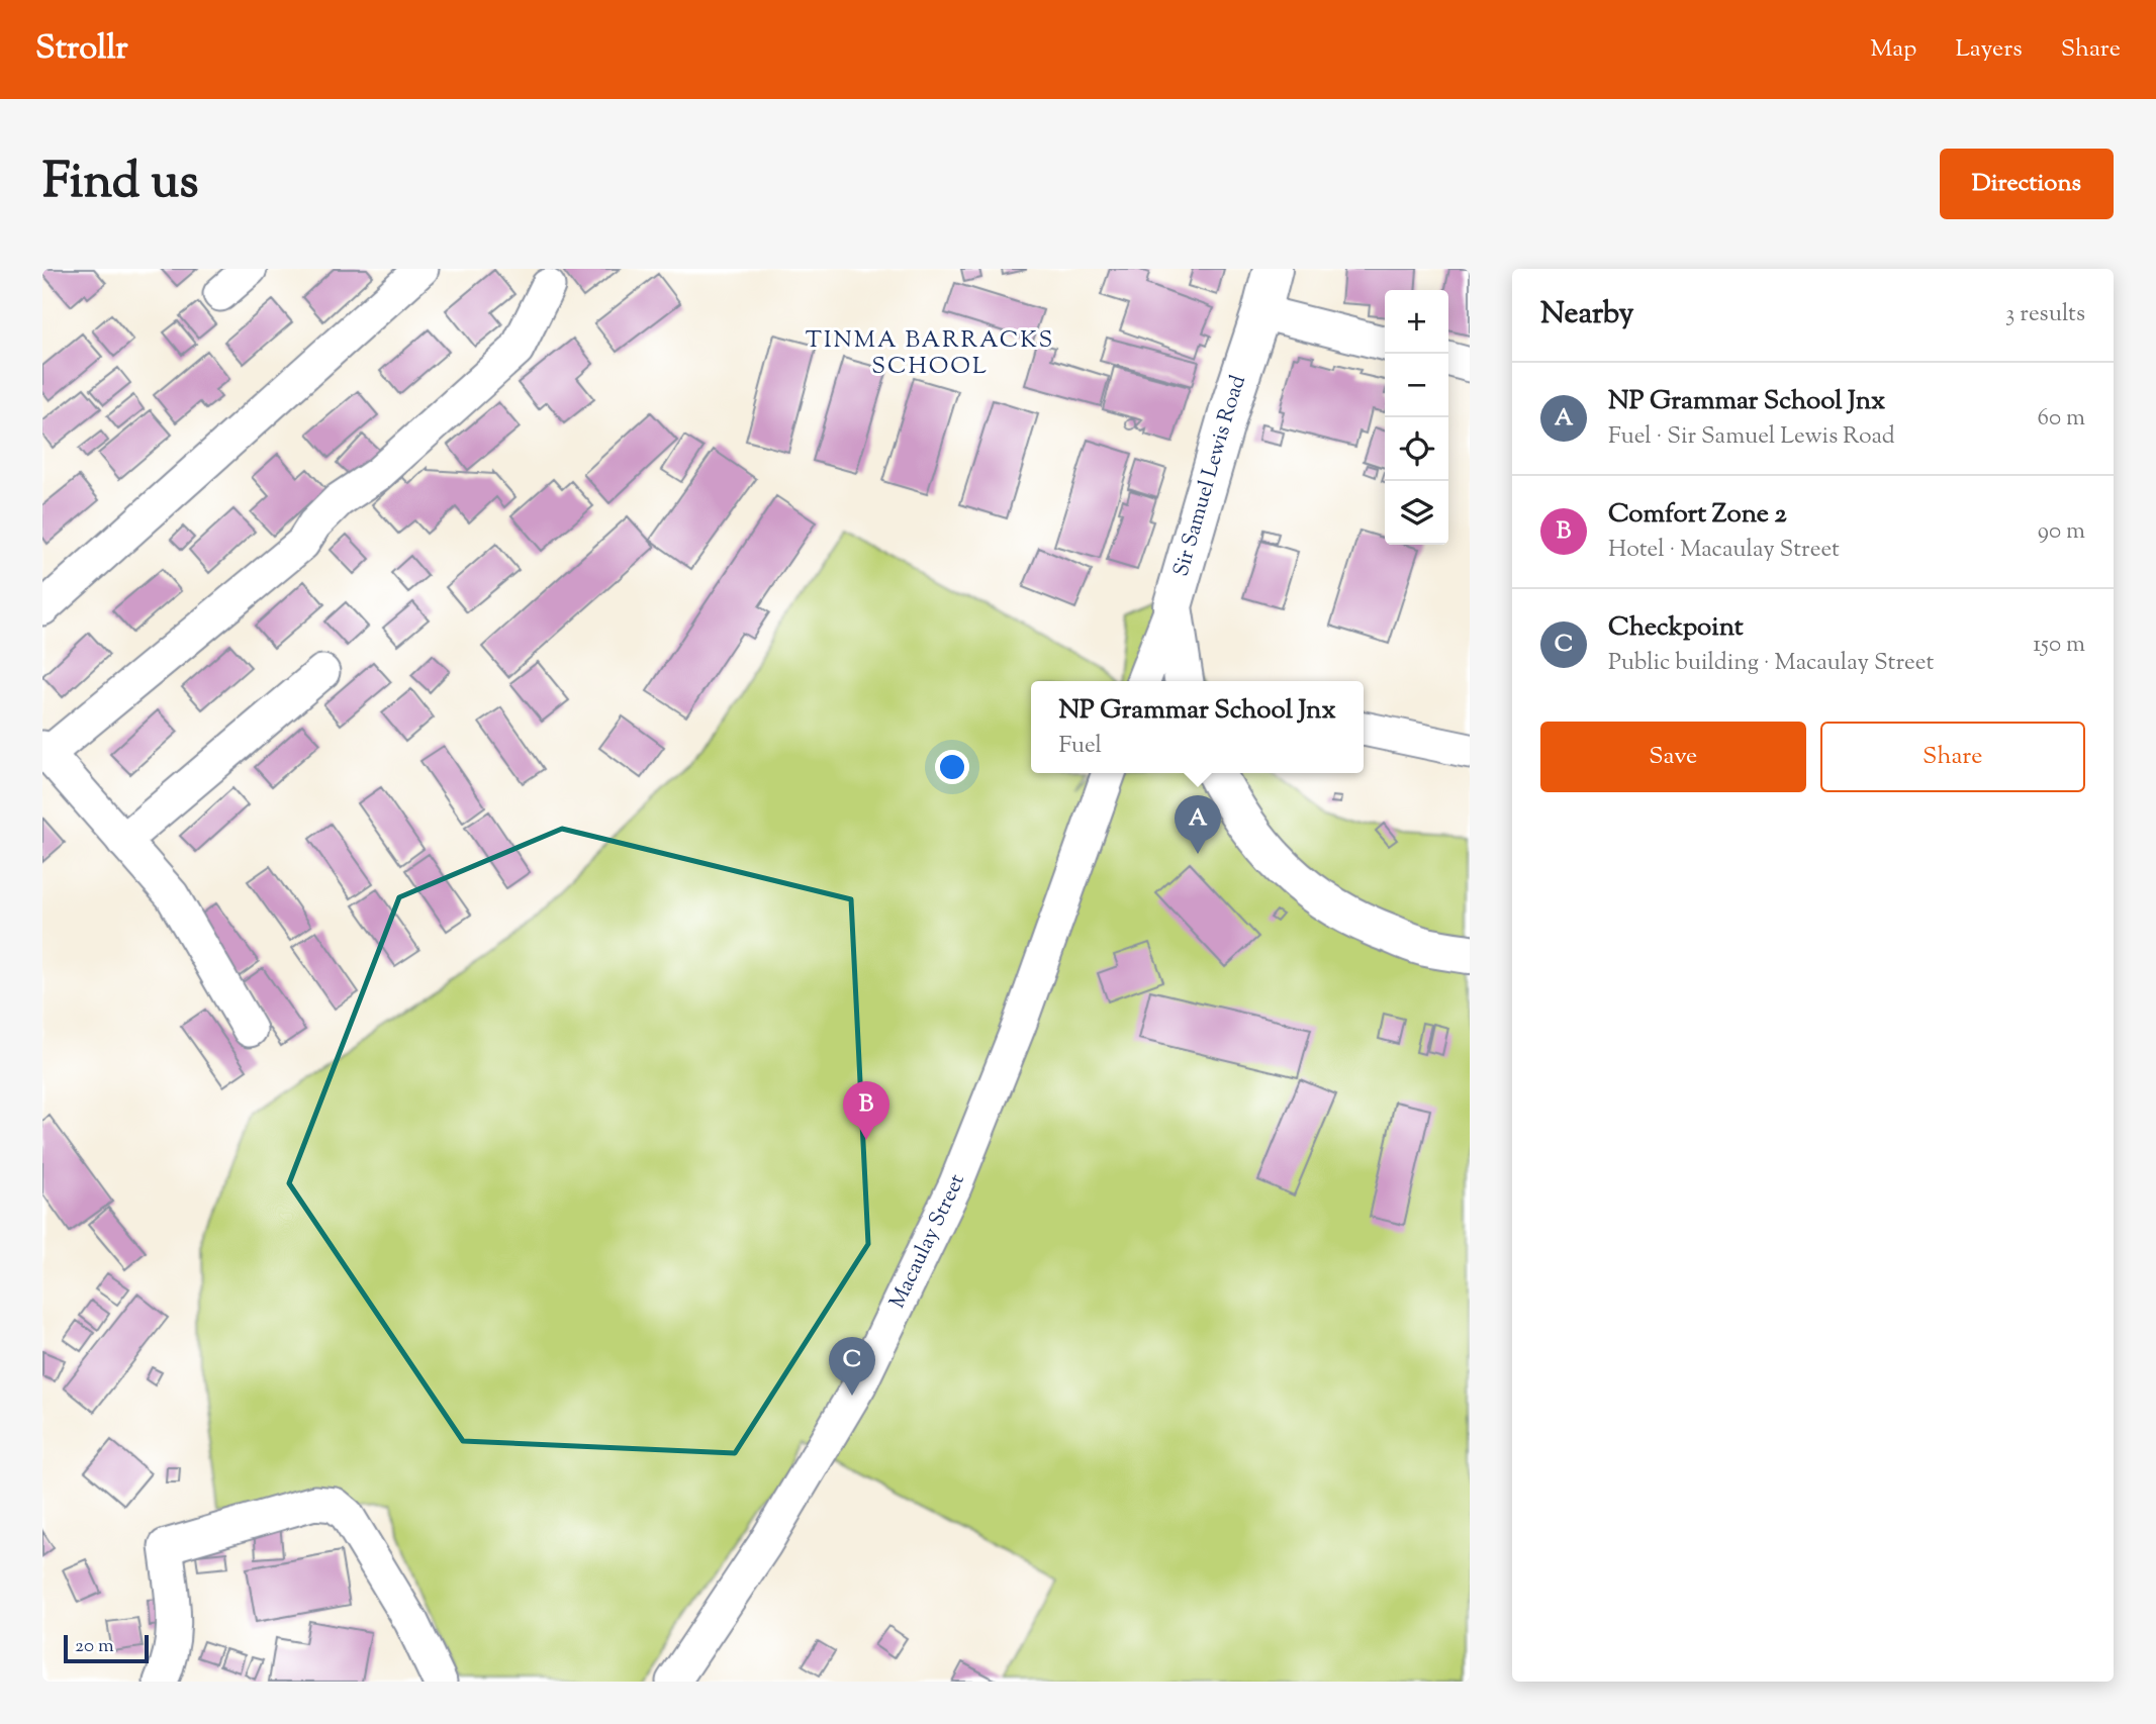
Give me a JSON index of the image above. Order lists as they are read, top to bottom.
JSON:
{
  "streets": {
    "main road": ["Sir Samuel Lewis Road"],
    "street": ["Macaulay Street"]
  },
  "districts": ["TINMA BARRACKS SCHOOL"],
  "scale_bar": "20 m",
  "page": {
    "header": "Strollr",
    "nav": ["Map", "Layers", "Share"],
    "title": "Find us",
    "buttons": [
      "Directions",
      ["Save", "Share"]
    ],
    "heading": ["Nearby", "3 results"],
    "map_buttons": ["+", "−"],
    "list": [
      {
        "mark": "A",
        "name": "NP Grammar School Jnx",
        "note": "Fuel · Sir Samuel Lewis Road",
        "value": "60 m"
      },
      {
        "mark": "B",
        "name": "Comfort Zone 2",
        "note": "Hotel · Macaulay Street",
        "value": "90 m"
      },
      {
        "mark": "C",
        "name": "Checkpoint",
        "note": "Public building · Macaulay Street",
        "value": "150 m"
      }
    ],
    "popup": ["NP Grammar School Jnx", "Fuel"],
    "pins": ["A", "B", "C"],
    "scale": "20 m"
  }
}
